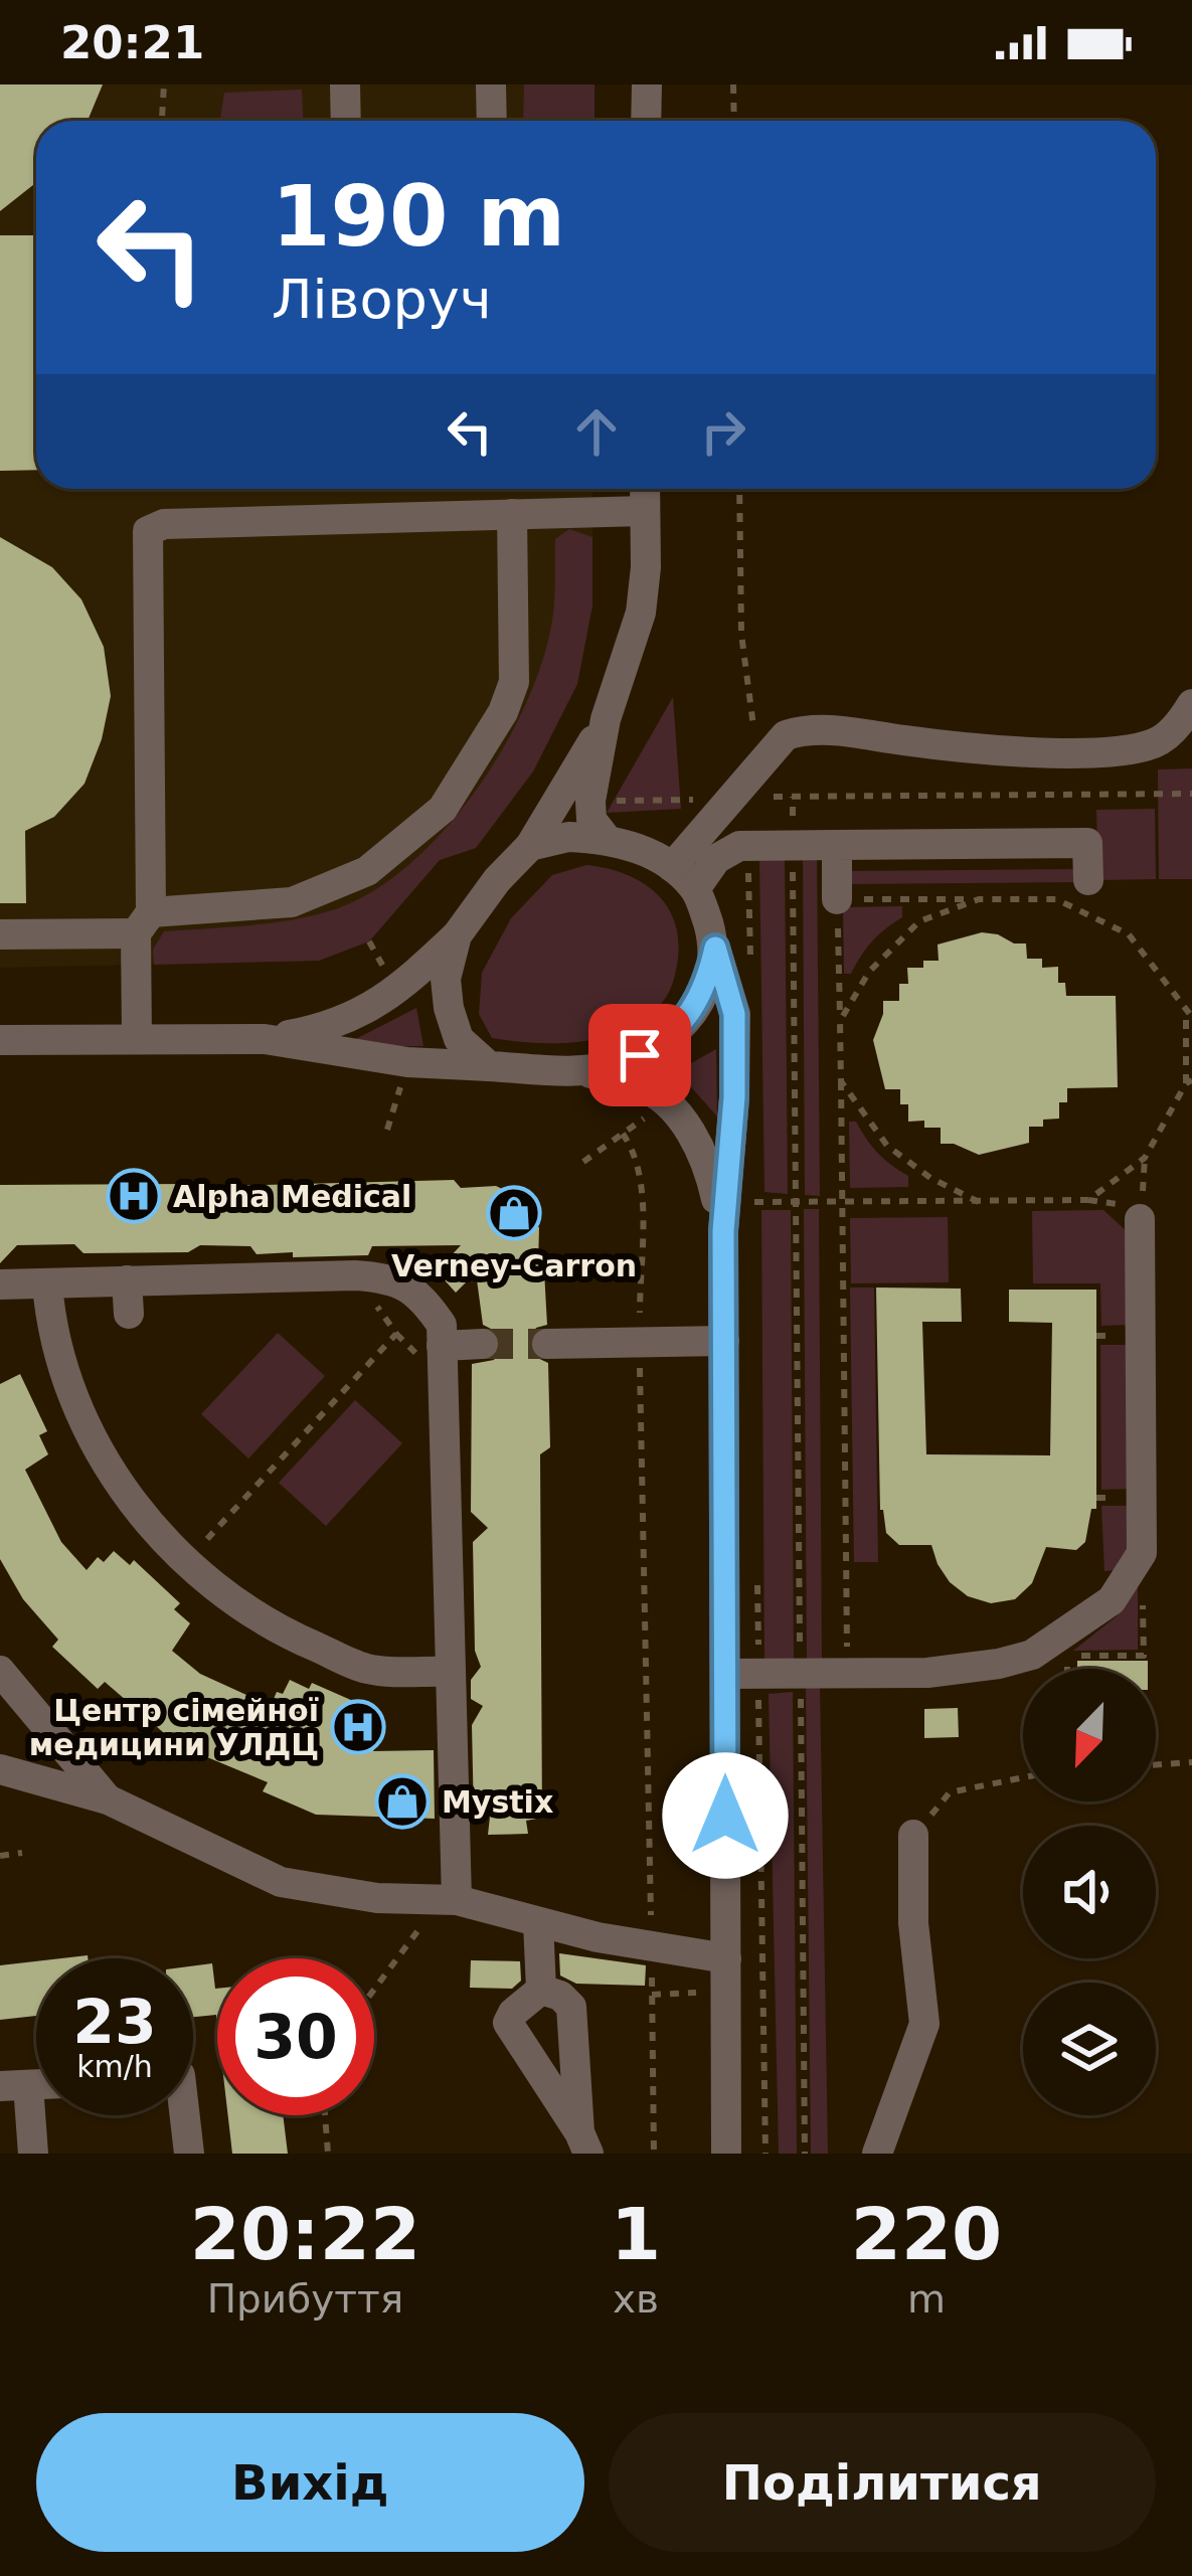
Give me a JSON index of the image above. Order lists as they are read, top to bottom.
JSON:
{
  "places": {
    "hospital": ["Alpha Medical", "Центр сімейної медицини УЛДЦ"],
    "shop": ["Verney-Carron", "Mystix"]
  },
  "north": "bottom left",
  "page": {
    "status": "20:21",
    "turn": ["190 m", "Ліворуч"],
    "speed": "23 km/h",
    "limit": "30",
    "eta": [
      "20:22",
      "Прибуття",
      "1",
      "хв",
      "220",
      "m"
    ],
    "buttons": ["Вихід", "Поділитися"]
  }
}
